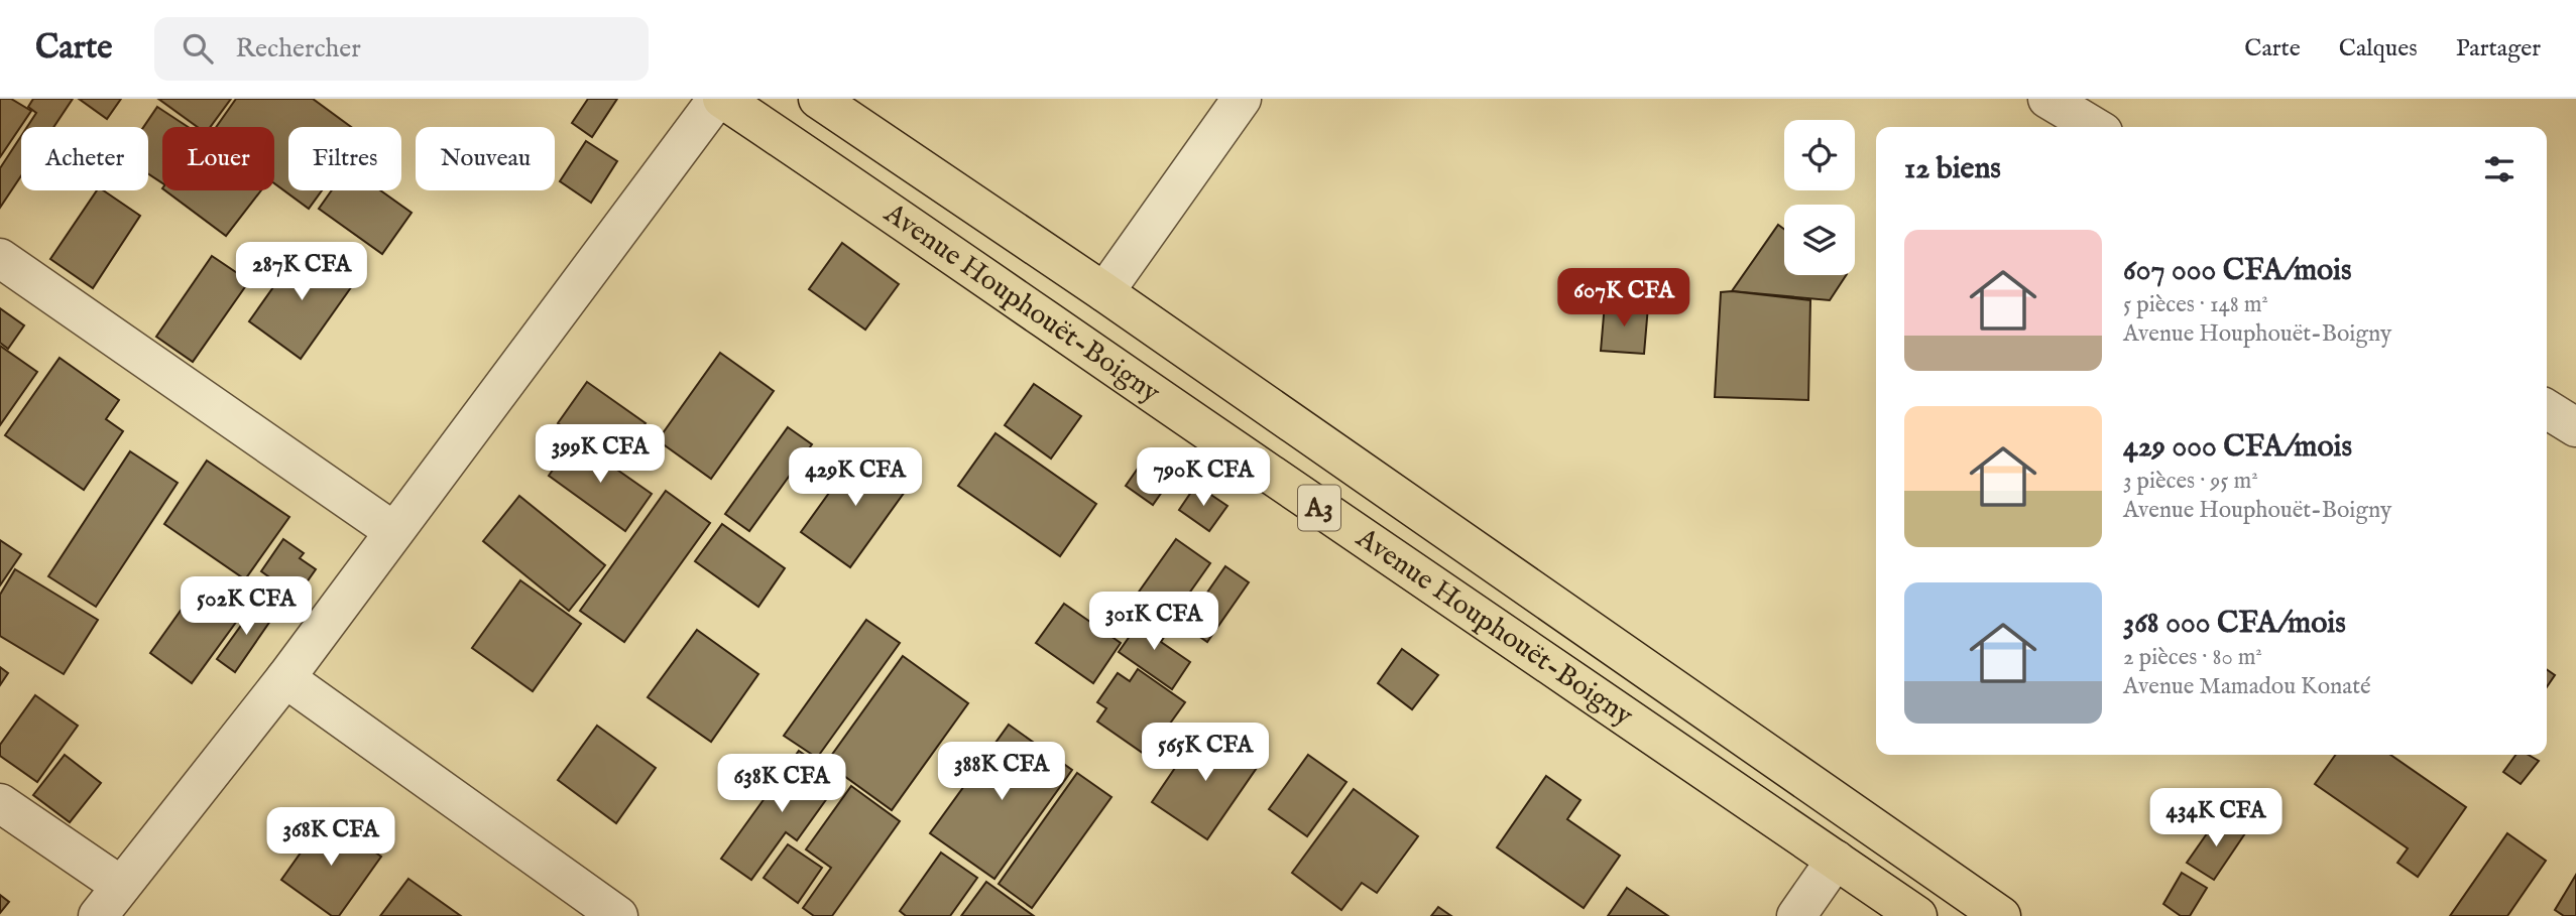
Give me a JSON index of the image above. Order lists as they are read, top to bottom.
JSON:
{
  "streets": {
    "highway": ["Avenue Houphouët-Boigny", "A3"]
  },
  "page": {
    "header": "Carte",
    "search": "Rechercher",
    "nav": ["Carte", "Calques", "Partager"],
    "chip": [
      "Acheter",
      "Louer",
      "Filtres",
      "Nouveau"
    ],
    "heading": "12 biens",
    "list": [
      {
        "name": "607 000 CFA/mois",
        "note": "5 pièces · 148 m² · Avenue Houphouët-Boigny"
      },
      {
        "name": "429 000 CFA/mois",
        "note": "3 pièces · 95 m² · Avenue Houphouët-Boigny"
      },
      {
        "name": "368 000 CFA/mois",
        "note": "2 pièces · 80 m² · Avenue Mamadou Konaté"
      }
    ],
    "price": [
      "287K CFA",
      "607K CFA",
      "399K CFA",
      "429K CFA",
      "790K CFA",
      "502K CFA",
      "301K CFA",
      "565K CFA",
      "388K CFA",
      "638K CFA",
      "434K CFA",
      "368K CFA"
    ]
  }
}
